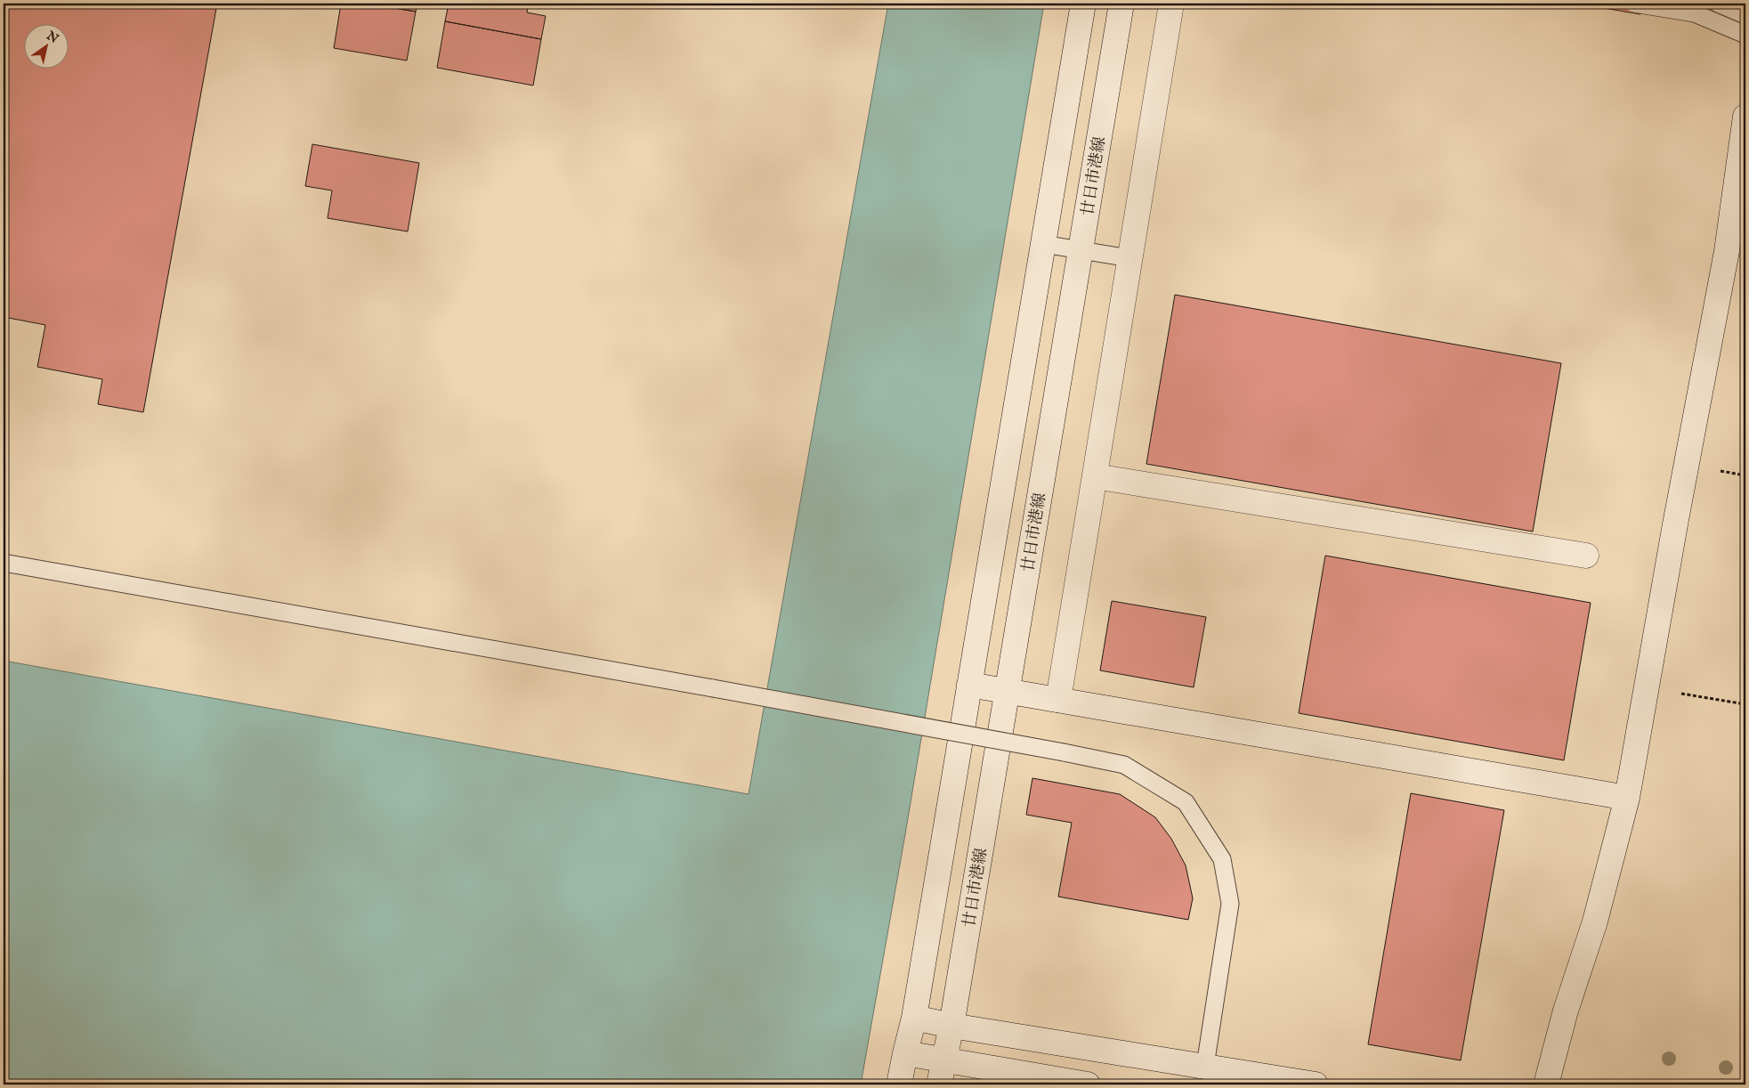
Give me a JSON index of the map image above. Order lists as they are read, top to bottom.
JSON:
{
  "streets": {
    "street": ["廿日市港線"]
  },
  "north": "top right"
}
